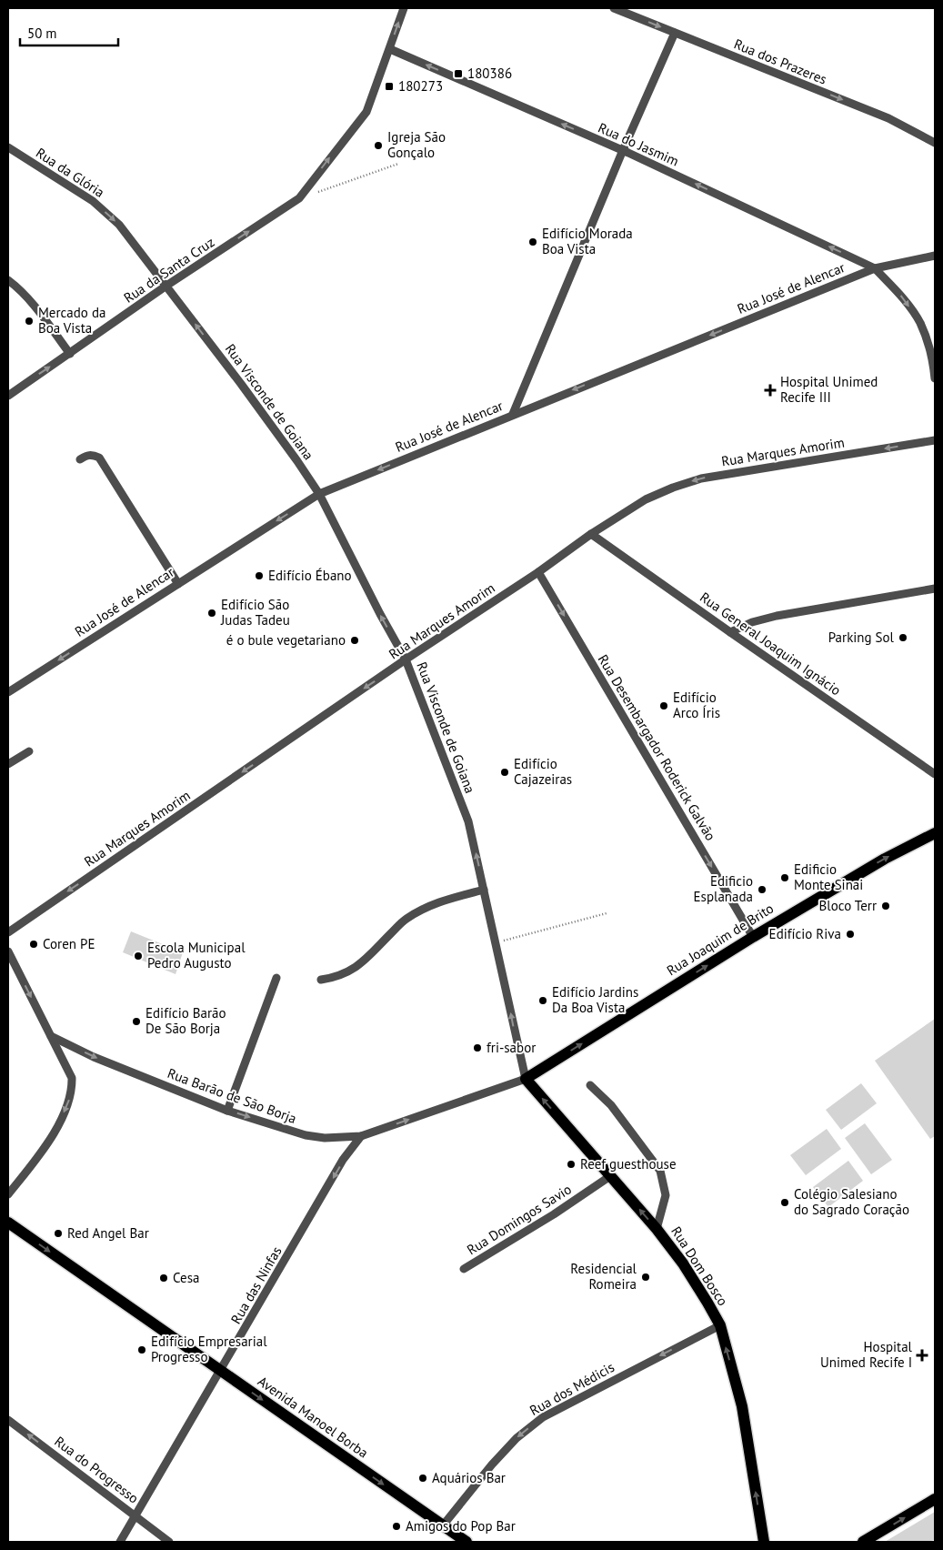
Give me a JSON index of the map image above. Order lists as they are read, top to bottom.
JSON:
{
  "streets": {
    "main road": ["Rua Joaquim de Brito", "Rua Dom Bosco", "Avenida Manoel Borba"],
    "street": [
      "Rua dos Prazeres",
      "Rua do Jasmim",
      "Rua da Glória",
      "Rua da Santa Cruz",
      "Rua José de Alencar",
      "Rua Visconde de Goiana",
      "Rua Marques Amorim",
      "Rua General Joaquim Ignácio",
      "Rua Desembargador Roderick Galvão",
      "Rua Barão de São Borja",
      "Rua Domingos Savio",
      "Rua das Ninfas",
      "Rua dos Médicis",
      "Rua do Progresso"
    ]
  },
  "crossings": [
    ["Rua do Jasmim", "Rua da Santa Cruz"],
    ["Rua do Jasmim", "Rua José de Alencar"],
    ["Rua da Glória", "Rua da Santa Cruz"],
    ["Rua da Glória", "Rua Visconde de Goiana"],
    ["Rua da Santa Cruz", "Rua Visconde de Goiana"],
    ["Rua José de Alencar", "Rua Visconde de Goiana"],
    ["Rua Visconde de Goiana", "Rua Marques Amorim"],
    ["Rua Visconde de Goiana", "Rua Joaquim de Brito"],
    ["Rua Visconde de Goiana", "Rua Barão de São Borja"],
    ["Rua Visconde de Goiana", "Rua Dom Bosco"],
    ["Rua Marques Amorim", "Rua General Joaquim Ignácio"],
    ["Rua Marques Amorim", "Rua Desembargador Roderick Galvão"],
    ["Rua Desembargador Roderick Galvão", "Rua Joaquim de Brito"],
    ["Rua Joaquim de Brito", "Rua Barão de São Borja"],
    ["Rua Joaquim de Brito", "Rua Dom Bosco"],
    ["Rua Barão de São Borja", "Rua Dom Bosco"],
    ["Rua Barão de São Borja", "Rua das Ninfas"],
    ["Rua Domingos Savio", "Rua Dom Bosco"],
    ["Rua Dom Bosco", "Rua dos Médicis"],
    ["Rua das Ninfas", "Avenida Manoel Borba"],
    ["Rua das Ninfas", "Rua do Progresso"],
    ["Rua dos Médicis", "Avenida Manoel Borba"]
  ],
  "one_way": [
    "Rua dos Prazeres",
    "Rua do Jasmim",
    "Rua da Glória",
    "Rua da Santa Cruz",
    "Rua José de Alencar",
    "Rua Visconde de Goiana",
    "Rua Marques Amorim",
    "Rua Desembargador Roderick Galvão",
    "Rua Joaquim de Brito",
    "Rua Barão de São Borja",
    "Rua Dom Bosco",
    "Rua das Ninfas",
    "Rua dos Médicis",
    "Avenida Manoel Borba",
    "Rua do Progresso"
  ],
  "places": {
    "transit": ["180386", "180273"],
    "other": [
      "Igreja São Gonçalo",
      "Edifício Morada Boa Vista",
      "Mercado da Boa Vista",
      "Edifício Ébano",
      "Edifício São Judas Tadeu",
      "Parking Sol",
      "é o bule vegetariano",
      "Edifício Arco Íris",
      "Edifício Cajazeiras",
      "Edificio Monte Sinai",
      "Edificio Esplanada",
      "Bloco Terr",
      "Edifício Riva",
      "Coren PE",
      "Escola Municipal Pedro Augusto",
      "Edifício Jardins Da Boa Vista",
      "Edifício Barão De São Borja",
      "fri-sabor",
      "Reef guesthouse",
      "Colégio Salesiano do Sagrado Coração",
      "Red Angel Bar",
      "Residencial Romeira",
      "Cesa",
      "Edifício Empresarial Progresso",
      "Aquários Bar",
      "Amigos do Pop Bar"
    ],
    "health": ["Hospital Unimed Recife III", "Hospital Unimed Recife I"]
  },
  "scale_bar": "50 m"
}
